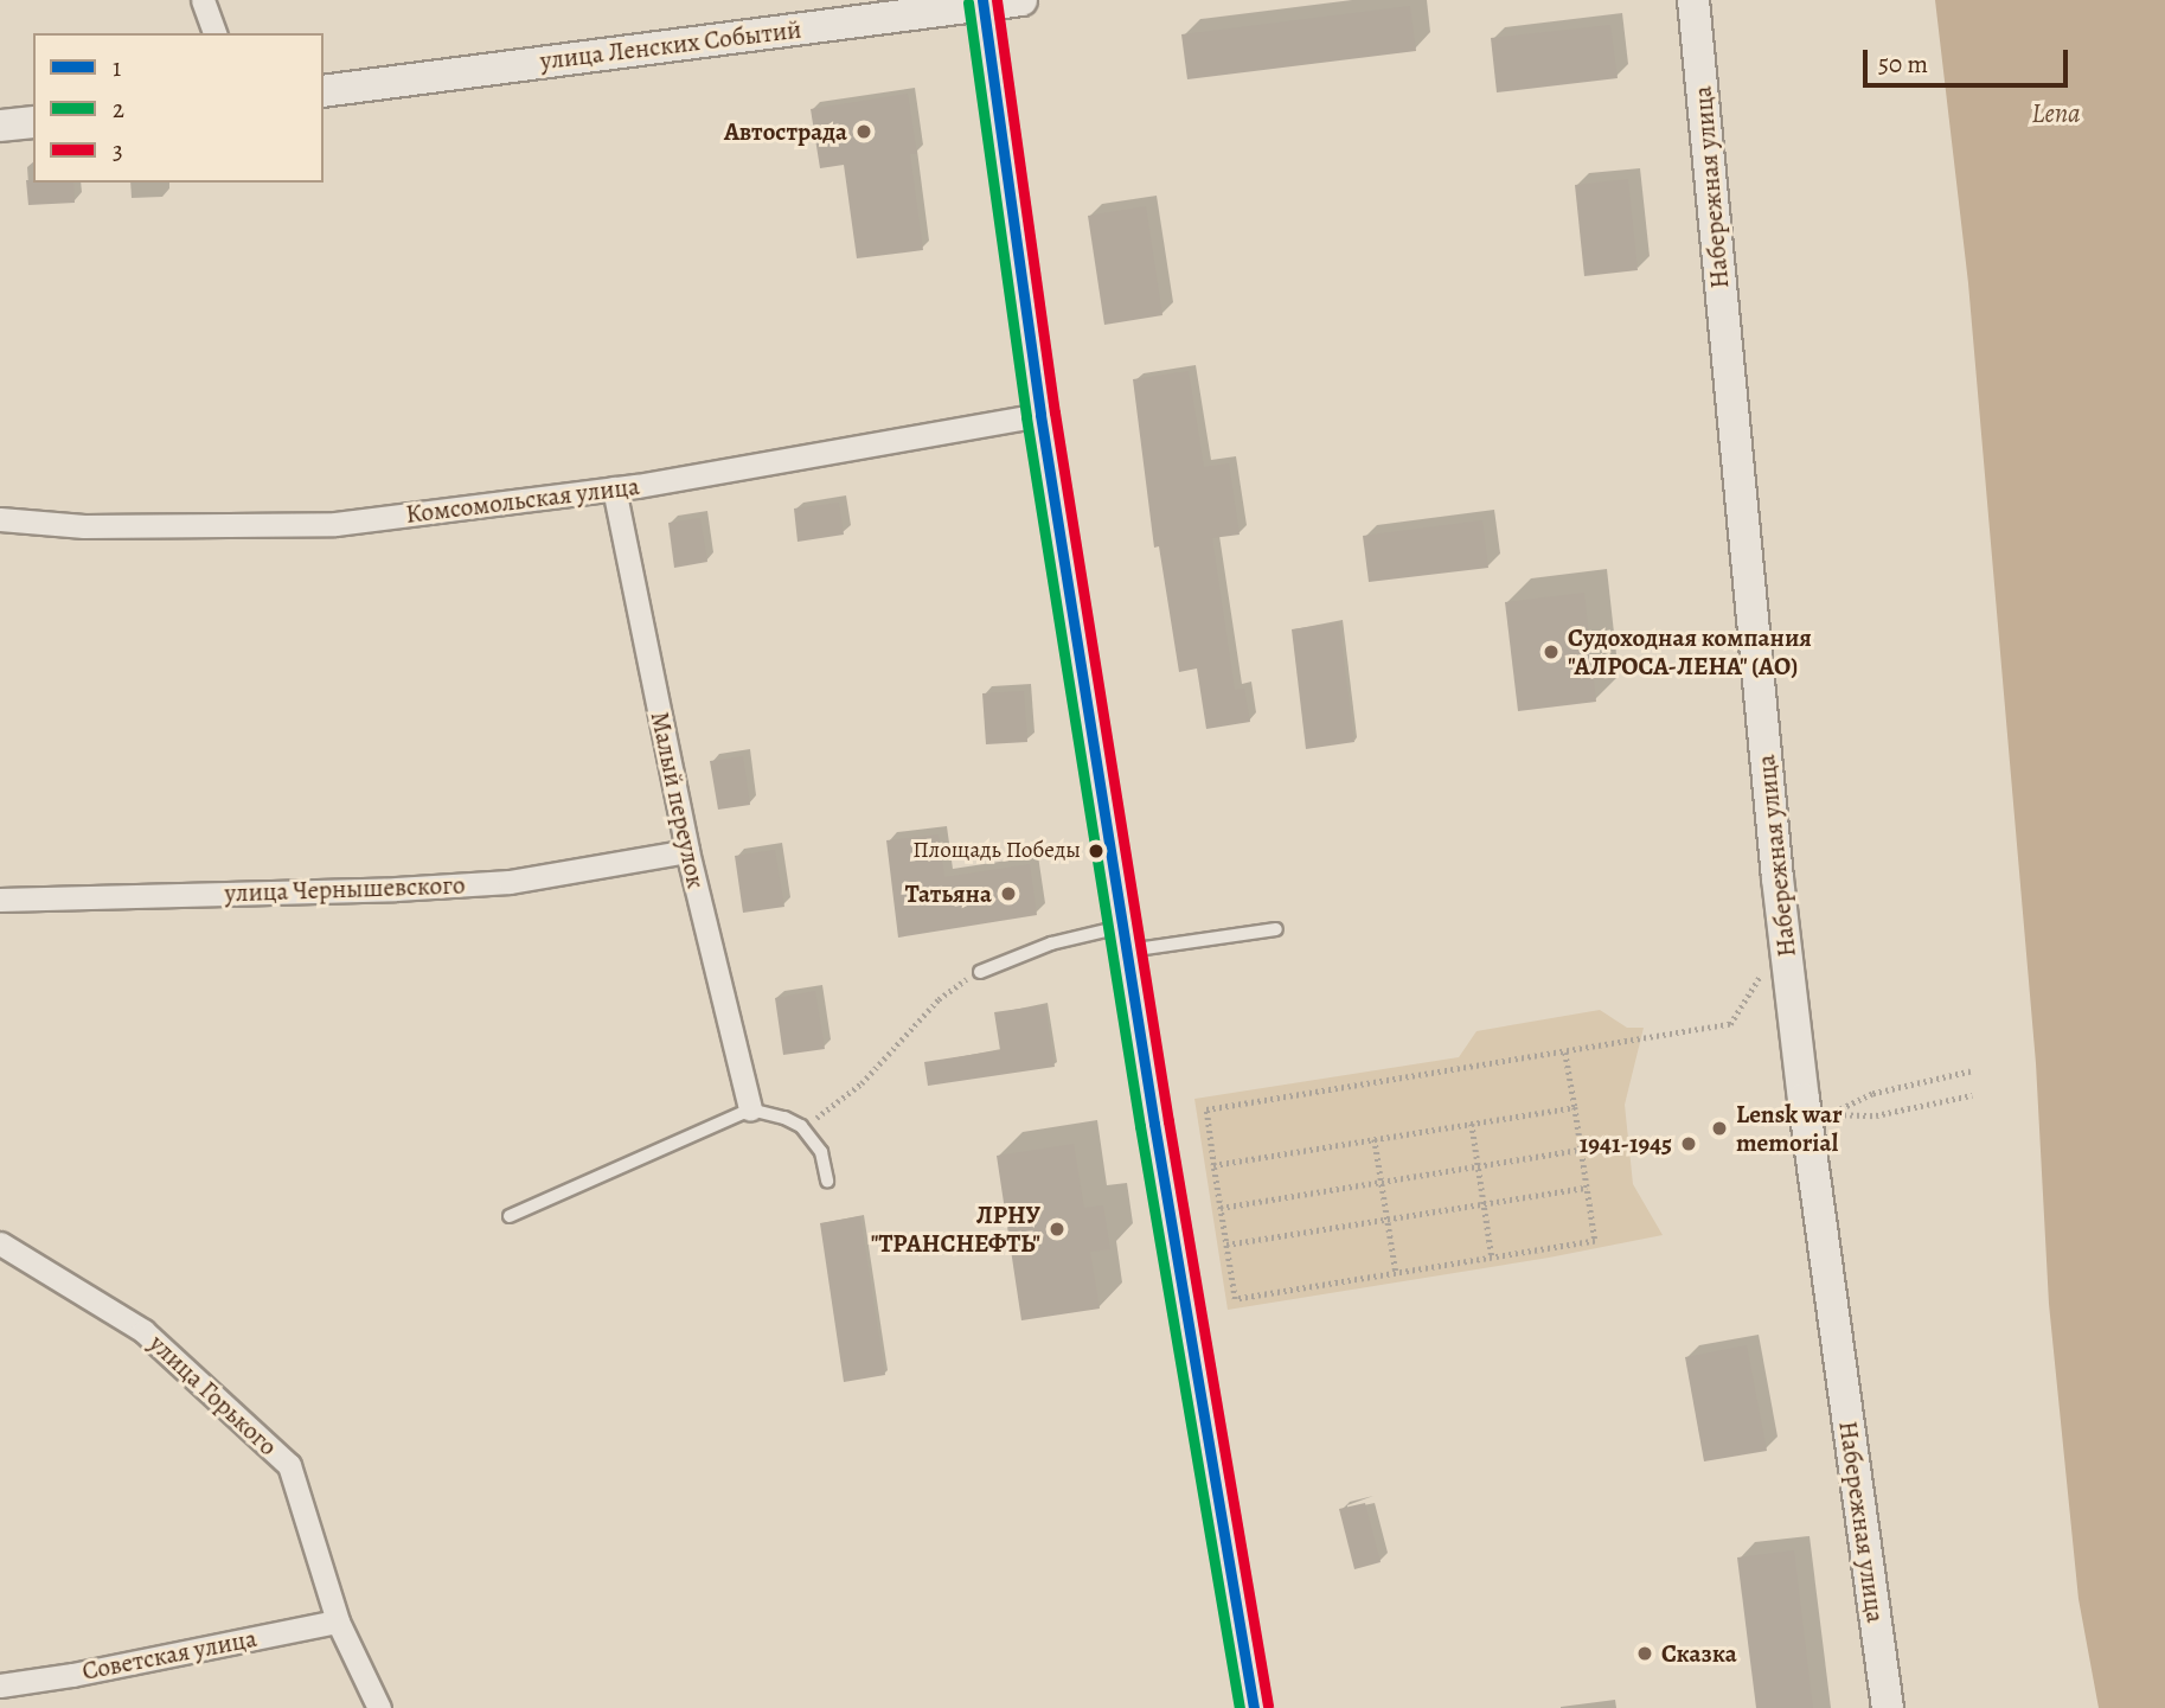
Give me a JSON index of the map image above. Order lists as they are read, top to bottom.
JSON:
{
  "streets": {
    "street": [
      "улица Ленских Событий",
      "Набережная улица",
      "Комсомольская улица",
      "Малый переулок",
      "улица Чернышевского",
      "улица Горького",
      "Советская улица"
    ]
  },
  "crossings": [
    ["Комсомольская улица", "Малый переулок"],
    ["Малый переулок", "улица Чернышевского"],
    ["улица Горького", "Советская улица"]
  ],
  "water": ["Lena"],
  "places": [
    "Автострада",
    "Судоходная компания \"АЛРОСА-ЛЕНА\" (АО)",
    "Площадь Победы",
    "Татьяна",
    "Lensk war memorial",
    "1941-1945",
    "ЛРНУ \"ТРАНСНЕФТЬ\"",
    "Сказка"
  ],
  "lines": ["transit line 1", "transit line 3", "transit line 2"],
  "legend": ["1", "2", "3"],
  "scale_bar": "50 m"
}
